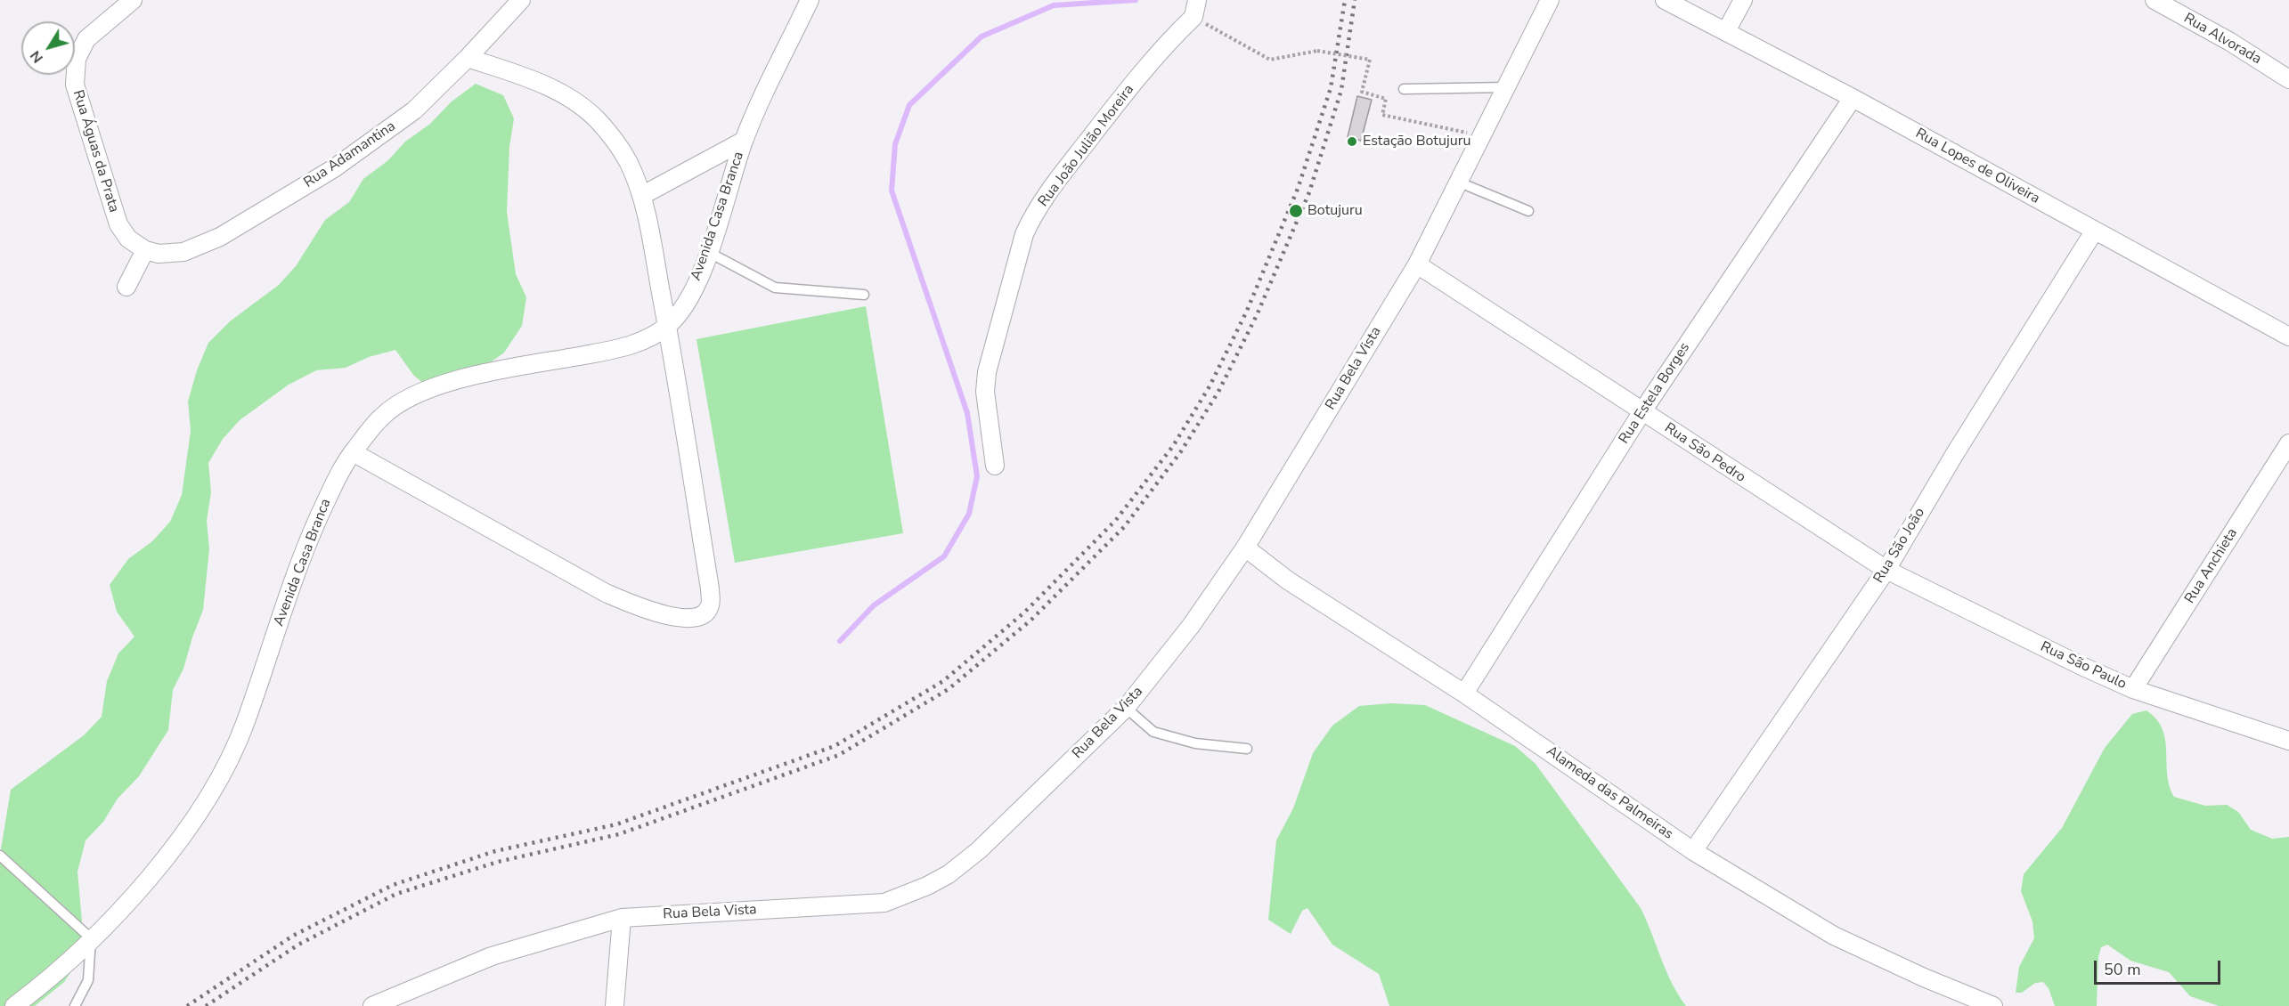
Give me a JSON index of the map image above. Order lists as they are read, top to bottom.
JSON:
{
  "streets": {
    "street": [
      "Rua Alvorada",
      "Rua João Julião Moreira",
      "Rua Águas da Prata",
      "Rua Adamantina",
      "Rua Lopes de Oliveira",
      "Avenida Casa Branca",
      "Rua Bela Vista",
      "Rua Estela Borges",
      "Rua São Pedro",
      "Rua São João",
      "Rua Anchieta",
      "Rua São Paulo",
      "Alameda das Palmeiras"
    ]
  },
  "crossings": [
    ["Rua Águas da Prata", "Rua Adamantina"],
    ["Rua Lopes de Oliveira", "Rua Estela Borges"],
    ["Rua Lopes de Oliveira", "Rua São João"],
    ["Rua Bela Vista", "Rua São Pedro"],
    ["Rua Bela Vista", "Alameda das Palmeiras"],
    ["Rua Estela Borges", "Rua São Pedro"],
    ["Rua Estela Borges", "Alameda das Palmeiras"],
    ["Rua São Pedro", "Rua São João"],
    ["Rua São Pedro", "Rua São Paulo"],
    ["Rua São João", "Rua São Paulo"],
    ["Rua São João", "Alameda das Palmeiras"],
    ["Rua Anchieta", "Rua São Paulo"]
  ],
  "places": ["Estação Botujuru", "Botujuru"],
  "scale_bar": "50 m",
  "north": "bottom left"
}
